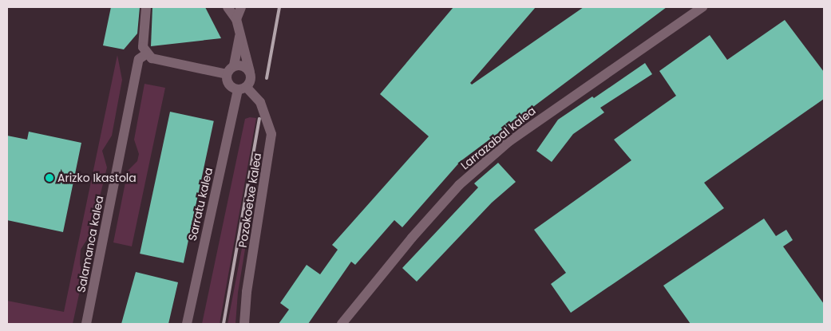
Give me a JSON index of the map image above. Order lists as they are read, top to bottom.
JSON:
{
  "streets": {
    "street": [
      "Larrazabal kalea",
      "Pozokoetxe kalea",
      "Sarratu kalea",
      "Salamanca kalea"
    ]
  },
  "crossings": [
    ["Pozokoetxe kalea", "Sarratu kalea"]
  ],
  "places": ["Arizko Ikastola"]
}
